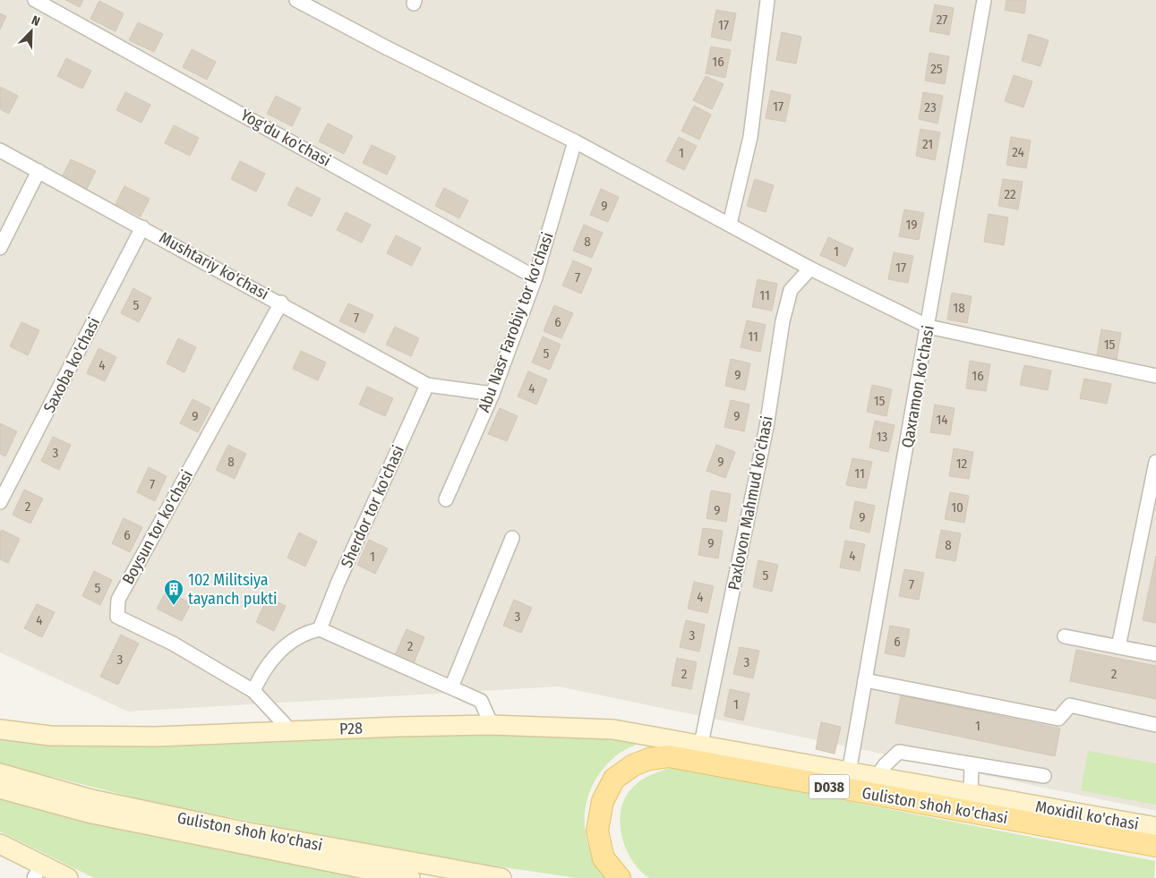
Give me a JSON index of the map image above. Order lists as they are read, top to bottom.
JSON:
{
  "streets": {
    "main road": [
      "Р28",
      "D038",
      "Guliston shoh ko'chasi",
      "Moxidil ko'chasi"
    ],
    "street": [
      "Yog'du ko'chasi",
      "Mushtariy ko'chasi",
      "Abu Nasr Farobiy tor ko'chasi",
      "Saxoba ko'chasi",
      "Qaxramon ko'chasi",
      "Paxlovon Mahmud ko'chasi",
      "Sherdor tor ko'chasi",
      "Boysun tor ko'chasi"
    ]
  },
  "crossings": [
    ["Yog'du ko'chasi", "Abu Nasr Farobiy tor ko'chasi"],
    ["Mushtariy ko'chasi", "Saxoba ko'chasi"],
    ["Mushtariy ko'chasi", "Sherdor tor ko'chasi"],
    ["Mushtariy ko'chasi", "Boysun tor ko'chasi"],
    ["Qaxramon ko'chasi", "Moxidil ko'chasi"],
    ["Paxlovon Mahmud ko'chasi", "Р28"],
    ["Paxlovon Mahmud ko'chasi", "Moxidil ko'chasi"],
    ["Р28", "Moxidil ko'chasi"]
  ],
  "places": {
    "building": ["102 Militsiya tayanch pukti"]
  },
  "house_numbers": [
    "27",
    "17",
    "16",
    "25",
    "17",
    "23",
    "21",
    "24",
    "1",
    "22",
    "9",
    "19",
    "8",
    "1",
    "17",
    "7",
    "11",
    "5",
    "18",
    "7",
    "6",
    "11",
    "15",
    "5",
    "4",
    "9",
    "16",
    "4",
    "15",
    "9",
    "9",
    "14",
    "13",
    "3",
    "8",
    "9",
    "12",
    "11",
    "7",
    "2",
    "10",
    "9",
    "9",
    "6",
    "9",
    "8",
    "4",
    "1",
    "5",
    "7",
    "5",
    "4",
    "3",
    "4",
    "3",
    "6",
    "2",
    "3",
    "3",
    "2",
    "2",
    "1",
    "1"
  ],
  "north": "top right"
}
